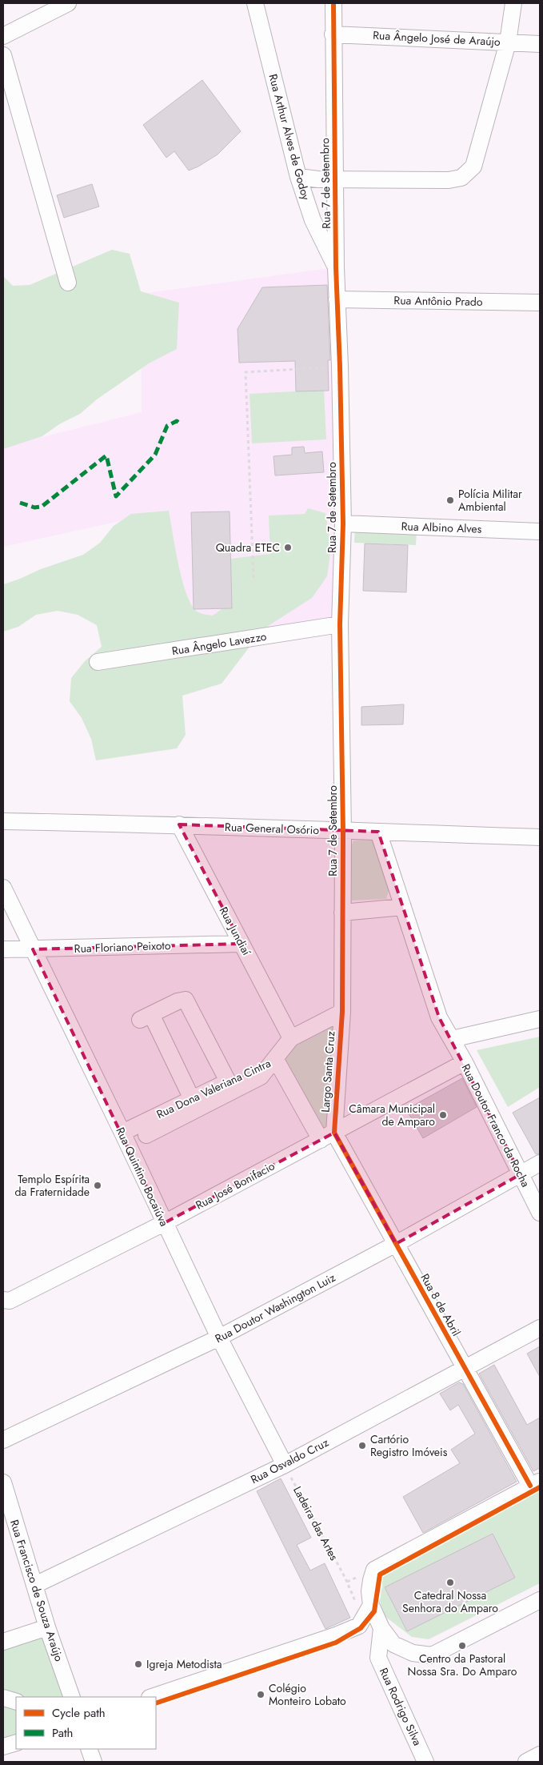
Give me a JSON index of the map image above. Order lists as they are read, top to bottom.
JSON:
{
  "streets": {
    "street": [
      "Rua Ângelo José de Araújo",
      "Rua Arthur Alves de Godoy",
      "Rua 7 de Setembro",
      "Rua Antônio Prado",
      "Rua Albino Alves",
      "Rua Ângelo Lavezzo",
      "Rua General Osório",
      "Rua Jundiaí",
      "Rua Floriano Peixoto",
      "Largo Santa Cruz",
      "Rua Dona Valeriana Cintra",
      "Rua Doutor Franco da Rocha",
      "Rua Quintino Bocaiúva",
      "Rua José Bonifacio",
      "Rua 8 de Abril",
      "Rua Doutor Washington Luiz",
      "Rua Osvaldo Cruz",
      "Rua Francisco de Souza Araújo",
      "Rua Rodrigo Silva"
    ],
    "path": ["Ladeira das Artes"]
  },
  "crossings": [
    ["Rua Ângelo José de Araújo", "Rua 7 de Setembro"],
    ["Rua Arthur Alves de Godoy", "Rua 7 de Setembro"],
    ["Rua 7 de Setembro", "Rua Antônio Prado"],
    ["Rua 7 de Setembro", "Rua Albino Alves"],
    ["Rua 7 de Setembro", "Rua Ângelo Lavezzo"],
    ["Rua 7 de Setembro", "Rua General Osório"],
    ["Rua 7 de Setembro", "Largo Santa Cruz"],
    ["Rua General Osório", "Rua Jundiaí"],
    ["Rua General Osório", "Rua Doutor Franco da Rocha"],
    ["Rua Jundiaí", "Rua Floriano Peixoto"],
    ["Rua Jundiaí", "Largo Santa Cruz"],
    ["Rua Floriano Peixoto", "Rua Quintino Bocaiúva"],
    ["Largo Santa Cruz", "Rua Dona Valeriana Cintra"],
    ["Largo Santa Cruz", "Rua José Bonifacio"],
    ["Largo Santa Cruz", "Rua 8 de Abril"],
    ["Rua Dona Valeriana Cintra", "Rua Quintino Bocaiúva"],
    ["Rua Doutor Franco da Rocha", "Rua José Bonifacio"],
    ["Rua Doutor Franco da Rocha", "Rua Doutor Washington Luiz"],
    ["Rua Quintino Bocaiúva", "Rua José Bonifacio"],
    ["Rua Quintino Bocaiúva", "Rua Doutor Washington Luiz"],
    ["Rua Quintino Bocaiúva", "Rua Osvaldo Cruz"],
    ["Rua Quintino Bocaiúva", "Ladeira das Artes"],
    ["Rua José Bonifacio", "Rua 8 de Abril"],
    ["Rua 8 de Abril", "Rua Doutor Washington Luiz"],
    ["Rua 8 de Abril", "Rua Osvaldo Cruz"],
    ["Rua Osvaldo Cruz", "Ladeira das Artes"],
    ["Rua Osvaldo Cruz", "Rua Francisco de Souza Araújo"]
  ],
  "places": [
    "Polícia Militar Ambiental",
    "Quadra ETEC",
    "Câmara Municipal de Amparo",
    "Templo Espírita da Fraternidade",
    "Cartório Registro Imóveis",
    "Catedral Nossa Senhora do Amparo",
    "Centro da Pastoral Nossa Sra. Do Amparo",
    "Igreja Metodista",
    "Colégio Monteiro Lobato"
  ],
  "legend": ["Cycle path", "Path"]
}
